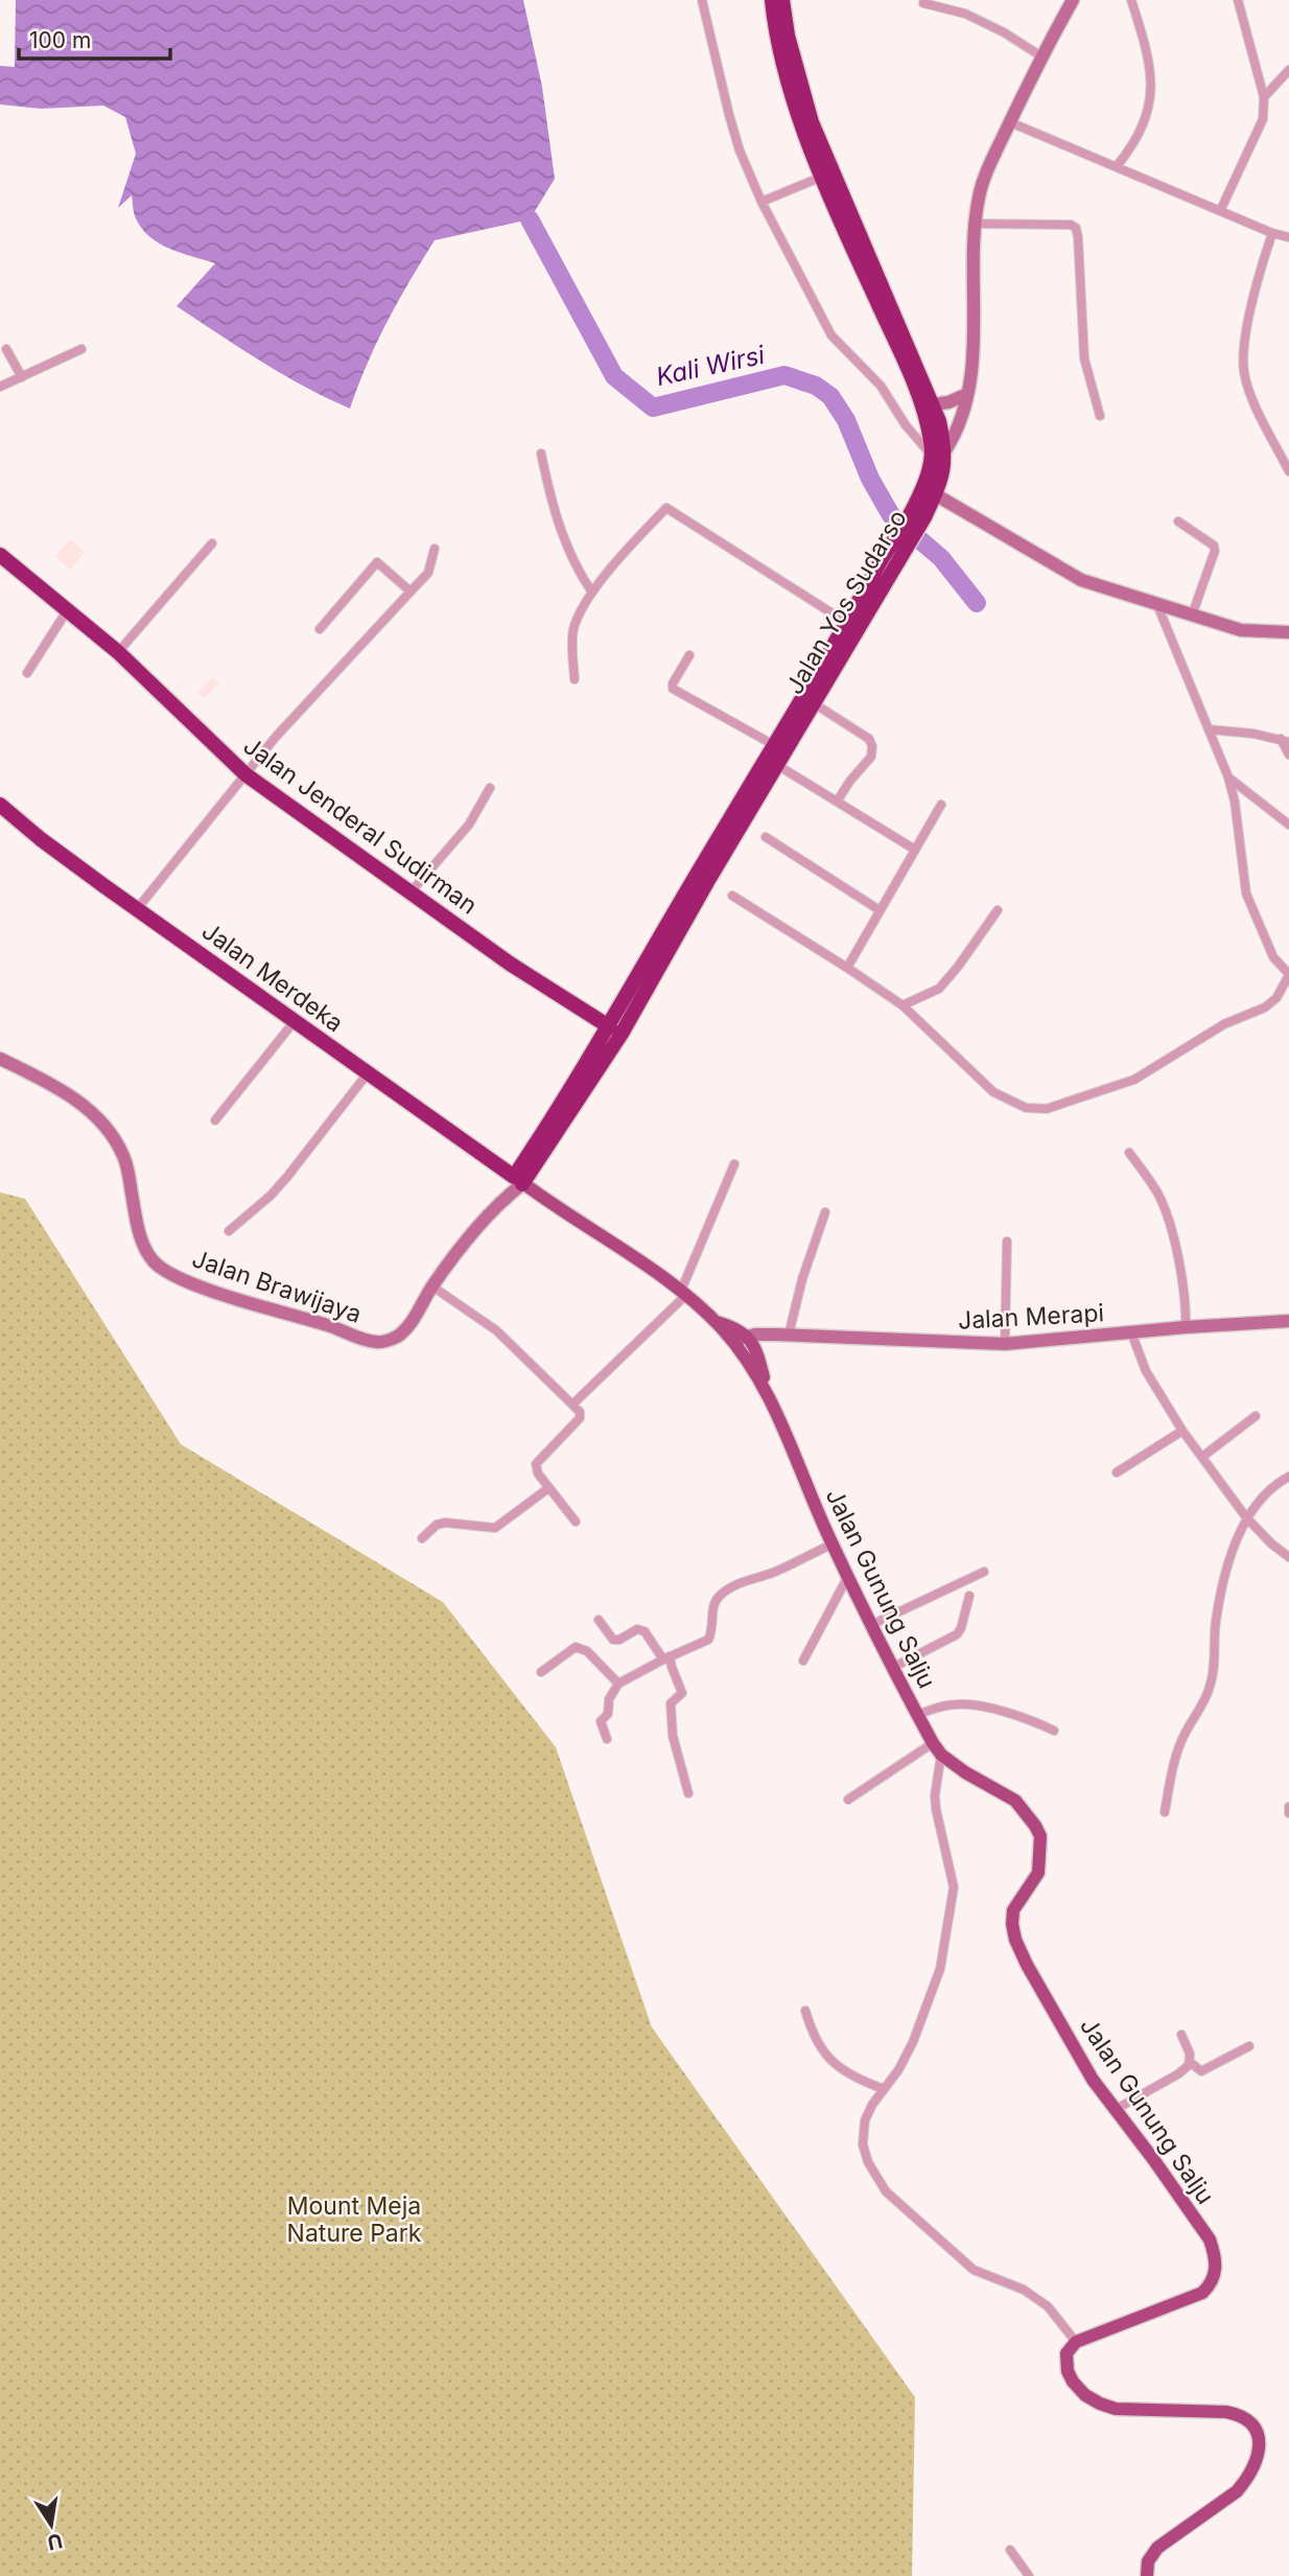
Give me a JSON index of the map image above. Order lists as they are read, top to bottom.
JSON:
{
  "streets": {
    "highway": ["Jalan Yos Sudarso", "Jalan Jenderal Sudirman", "Jalan Merdeka"],
    "main road": ["Jalan Gunung Salju"],
    "street": ["Jalan Brawijaya", "Jalan Merapi"]
  },
  "crossings": [
    ["Jalan Yos Sudarso", "Jalan Jenderal Sudirman"],
    ["Jalan Yos Sudarso", "Jalan Merdeka"],
    ["Jalan Yos Sudarso", "Jalan Brawijaya"],
    ["Jalan Yos Sudarso", "Jalan Gunung Salju"],
    ["Jalan Merdeka", "Jalan Brawijaya"],
    ["Jalan Merdeka", "Jalan Gunung Salju"],
    ["Jalan Brawijaya", "Jalan Gunung Salju"],
    ["Jalan Merapi", "Jalan Gunung Salju"]
  ],
  "water": ["Kali Wirsi"],
  "parks": ["Mount Meja Nature Park"],
  "scale_bar": "100 m",
  "north": "bottom"
}
